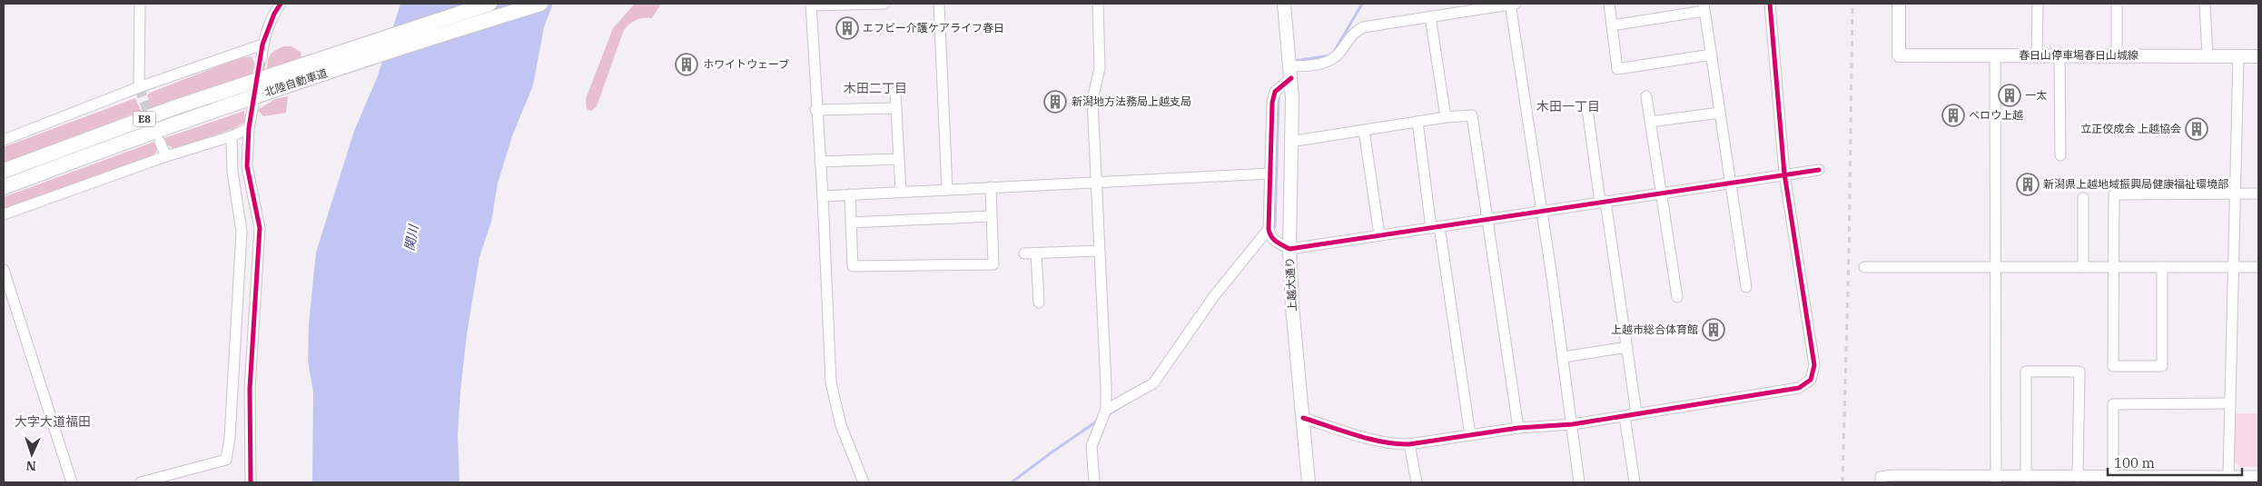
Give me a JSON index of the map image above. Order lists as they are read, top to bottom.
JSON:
{
  "streets": {
    "highway": ["北陸自動車道", "E8"],
    "main road": ["春日山停車場春日山城線", "上越大通り"]
  },
  "districts": ["木田二丁目", "木田一丁目", "大字大道福田"],
  "water": ["関川"],
  "places": {
    "building": [
      "エフビー介護ケアライフ春日",
      "ホワイトウェーブ",
      "一太",
      "新潟地方法務局上越支局",
      "ベロウ上越",
      "立正佼成会 上越協会",
      "新潟県上越地域振興局健康福祉環境部",
      "上越市総合体育館"
    ]
  },
  "scale_bar": "100 m",
  "north": "bottom"
}
